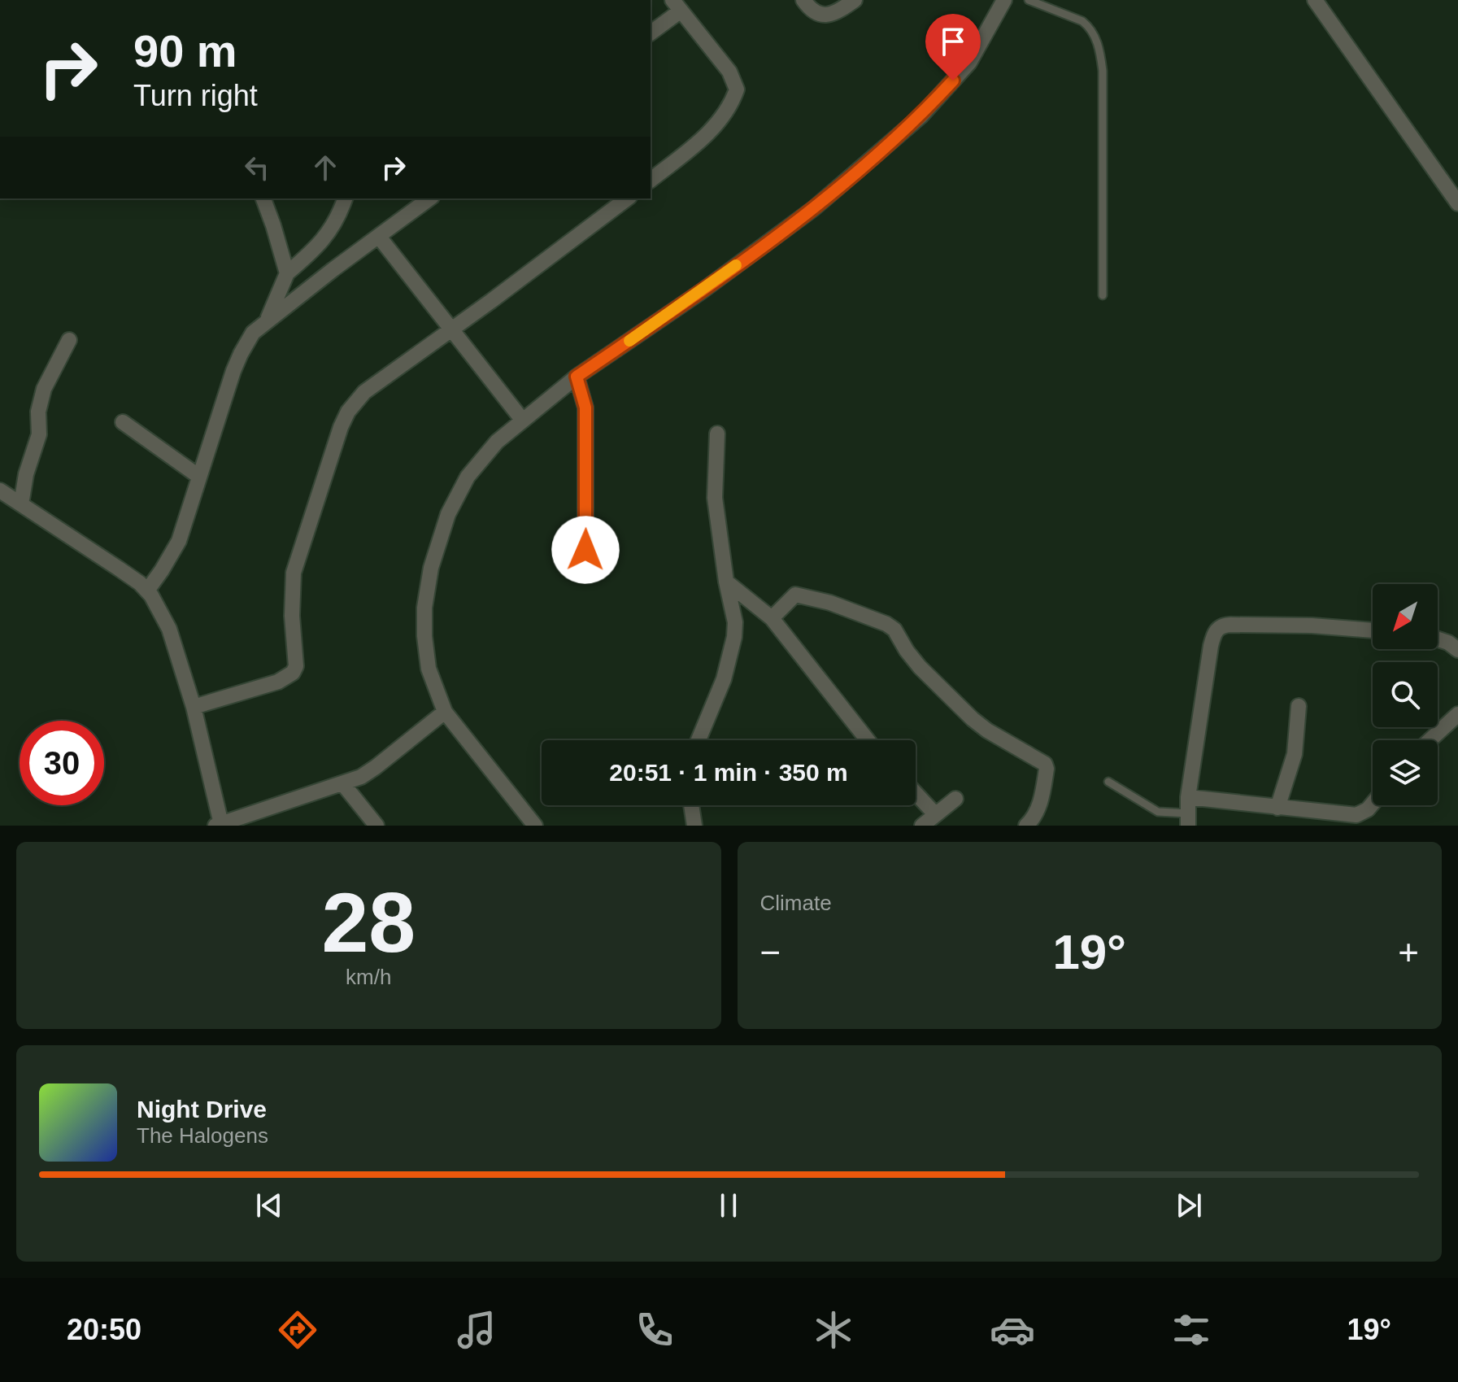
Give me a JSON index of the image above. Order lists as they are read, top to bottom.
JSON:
{
  "north": "bottom left",
  "page": {
    "turn": ["90 m", "Turn right"],
    "limit": "30",
    "trip": "20:51 · 1 min · 350 m",
    "tile": [
      ["28", "km/h"],
      "Climate"
    ],
    "heat": ["−", "19°", "+"],
    "song": ["Night Drive", "The Halogens"],
    "tabs": ["20:50", "19°"]
  }
}
